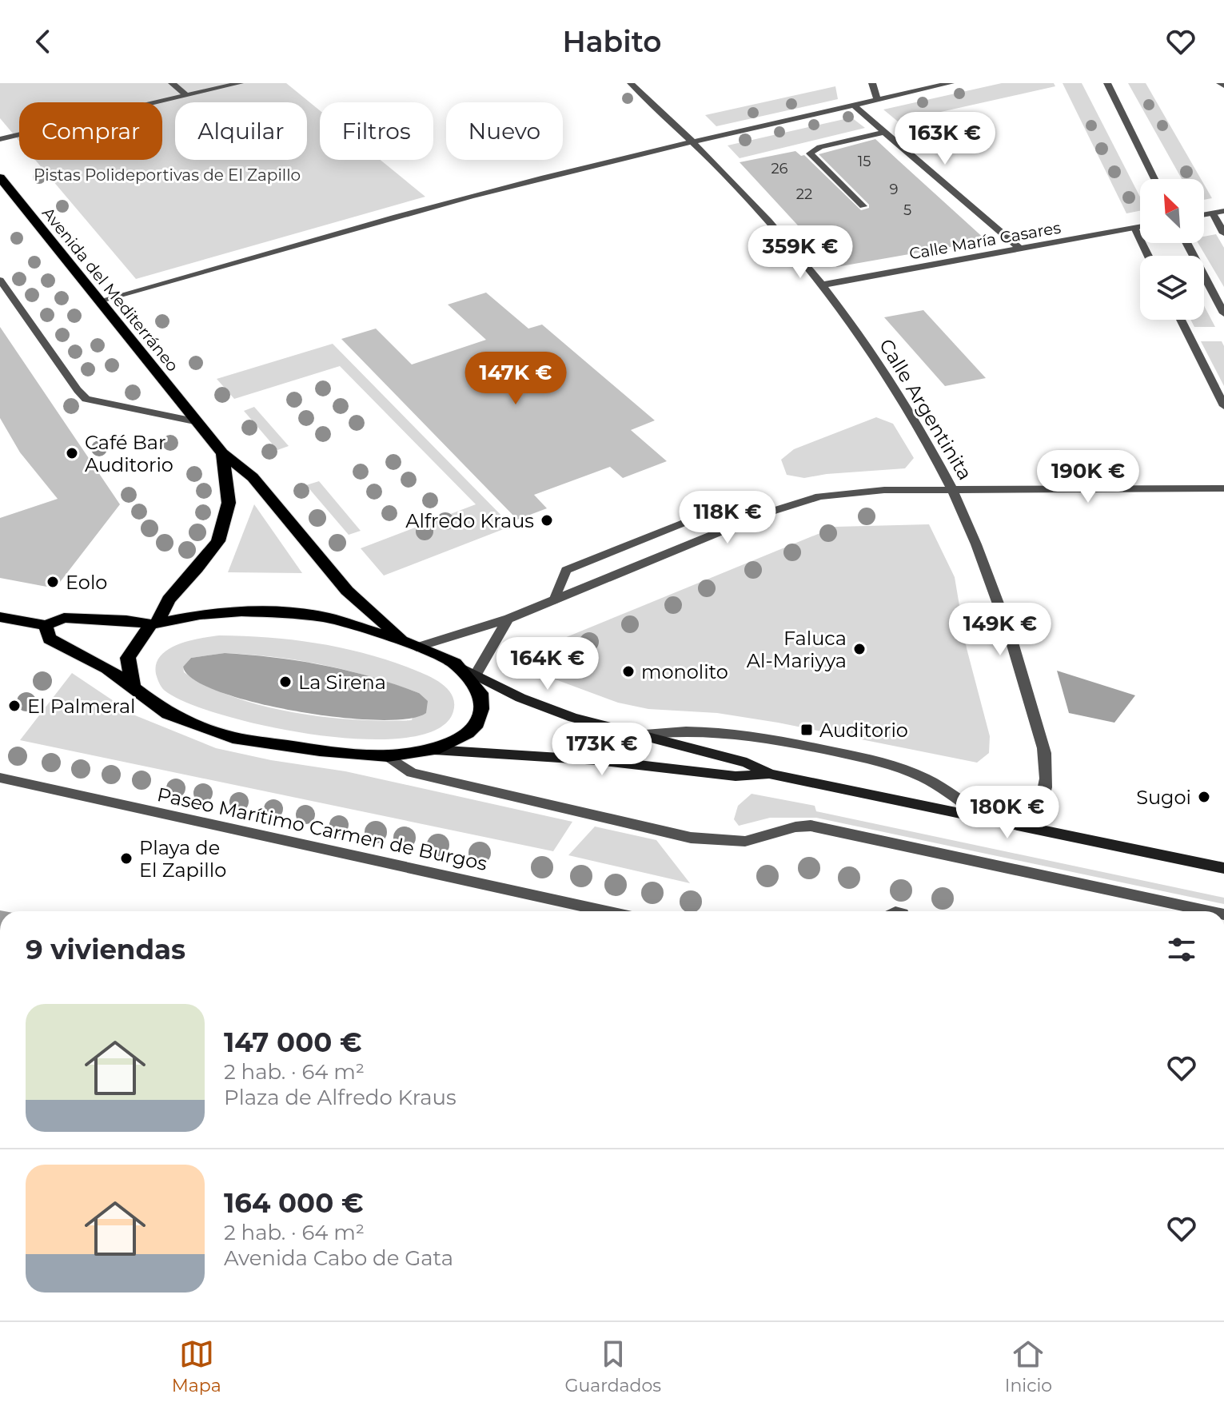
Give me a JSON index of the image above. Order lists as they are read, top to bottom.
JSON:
{
  "streets": {
    "main road": ["Avenida del Mediterráneo"],
    "street": ["Calle María Casares", "Calle Argentinita", "Paseo Marítimo Carmen de Burgos"]
  },
  "crossings": [
    ["Calle María Casares", "Calle Argentinita"]
  ],
  "parks": ["Pistas Polideportivas de El Zapillo"],
  "places": {
    "other": [
      "Café Bar Auditorio",
      "Alfredo Kraus",
      "Eolo",
      "Faluca Al-Mariyya",
      "monolito",
      "La Sirena",
      "El Palmeral",
      "Sugoi",
      "Playa de El Zapillo"
    ],
    "transit": ["Auditorio"]
  },
  "house_numbers": [
    "15",
    "26",
    "9",
    "22",
    "5"
  ],
  "north": "top left",
  "page": {
    "header": "Habito",
    "chip": [
      "Comprar",
      "Alquilar",
      "Filtros",
      "Nuevo"
    ],
    "price": [
      "163K €",
      "359K €",
      "147K €",
      "190K €",
      "118K €",
      "149K €",
      "164K €",
      "173K €",
      "180K €"
    ],
    "heading": "9 viviendas",
    "list": [
      {
        "name": "147 000 €",
        "note": "2 hab. · 64 m² · Plaza de Alfredo Kraus"
      },
      {
        "name": "164 000 €",
        "note": "2 hab. · 64 m² · Avenida Cabo de Gata"
      }
    ],
    "tabs": ["Mapa", "Guardados", "Inicio"]
  }
}
